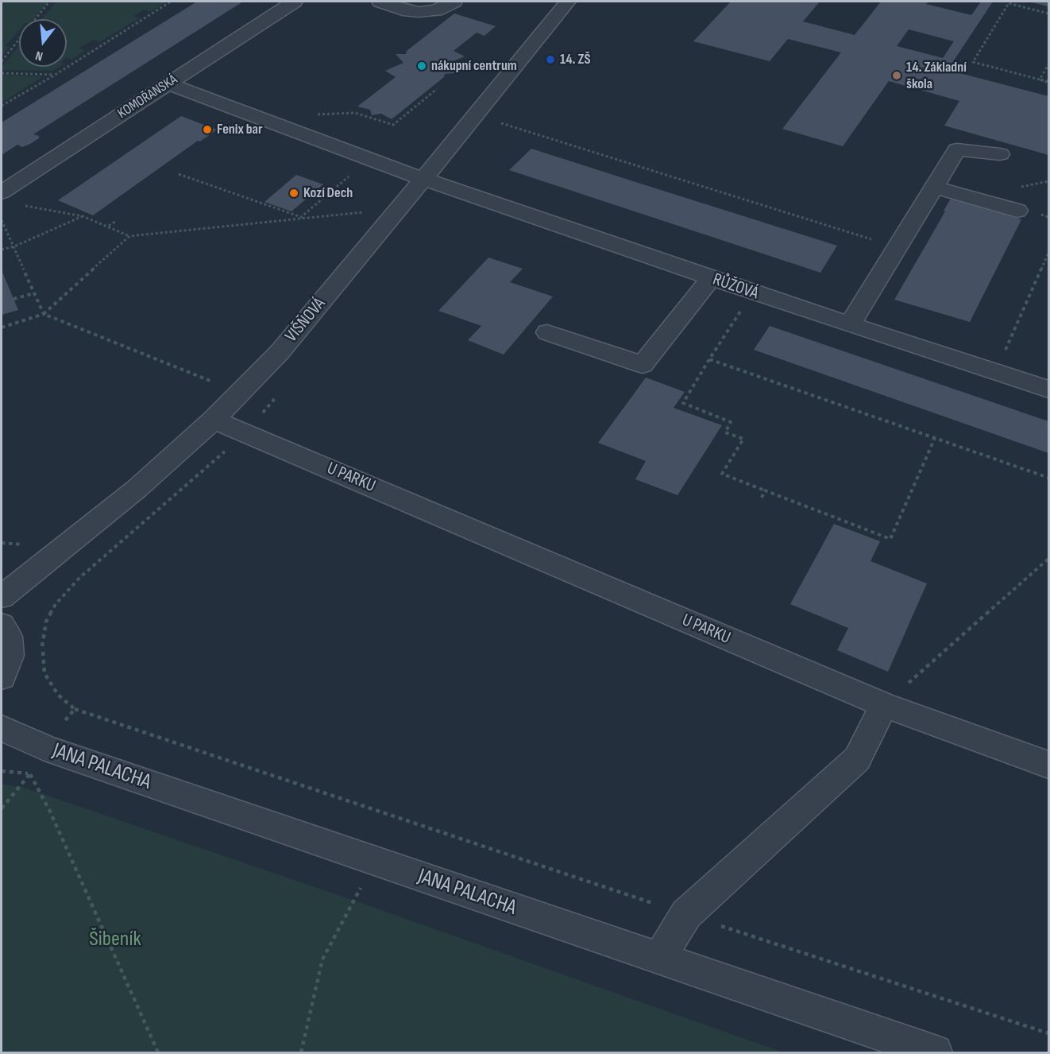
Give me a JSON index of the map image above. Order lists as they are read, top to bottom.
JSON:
{
  "streets": {
    "street": [
      "KOMOŘANSKÁ",
      "RŮŽOVÁ",
      "VIŠŇOVÁ",
      "U PARKU",
      "JANA PALACHA"
    ]
  },
  "crossings": [
    ["KOMOŘANSKÁ", "RŮŽOVÁ"],
    ["RŮŽOVÁ", "VIŠŇOVÁ"],
    ["VIŠŇOVÁ", "U PARKU"]
  ],
  "parks": ["Šibeník"],
  "places": [
    "14. ZŠ",
    "nákupní centrum",
    "14. Základní škola",
    "Fenix bar",
    "Kozí Dech"
  ],
  "north": "bottom"
}
